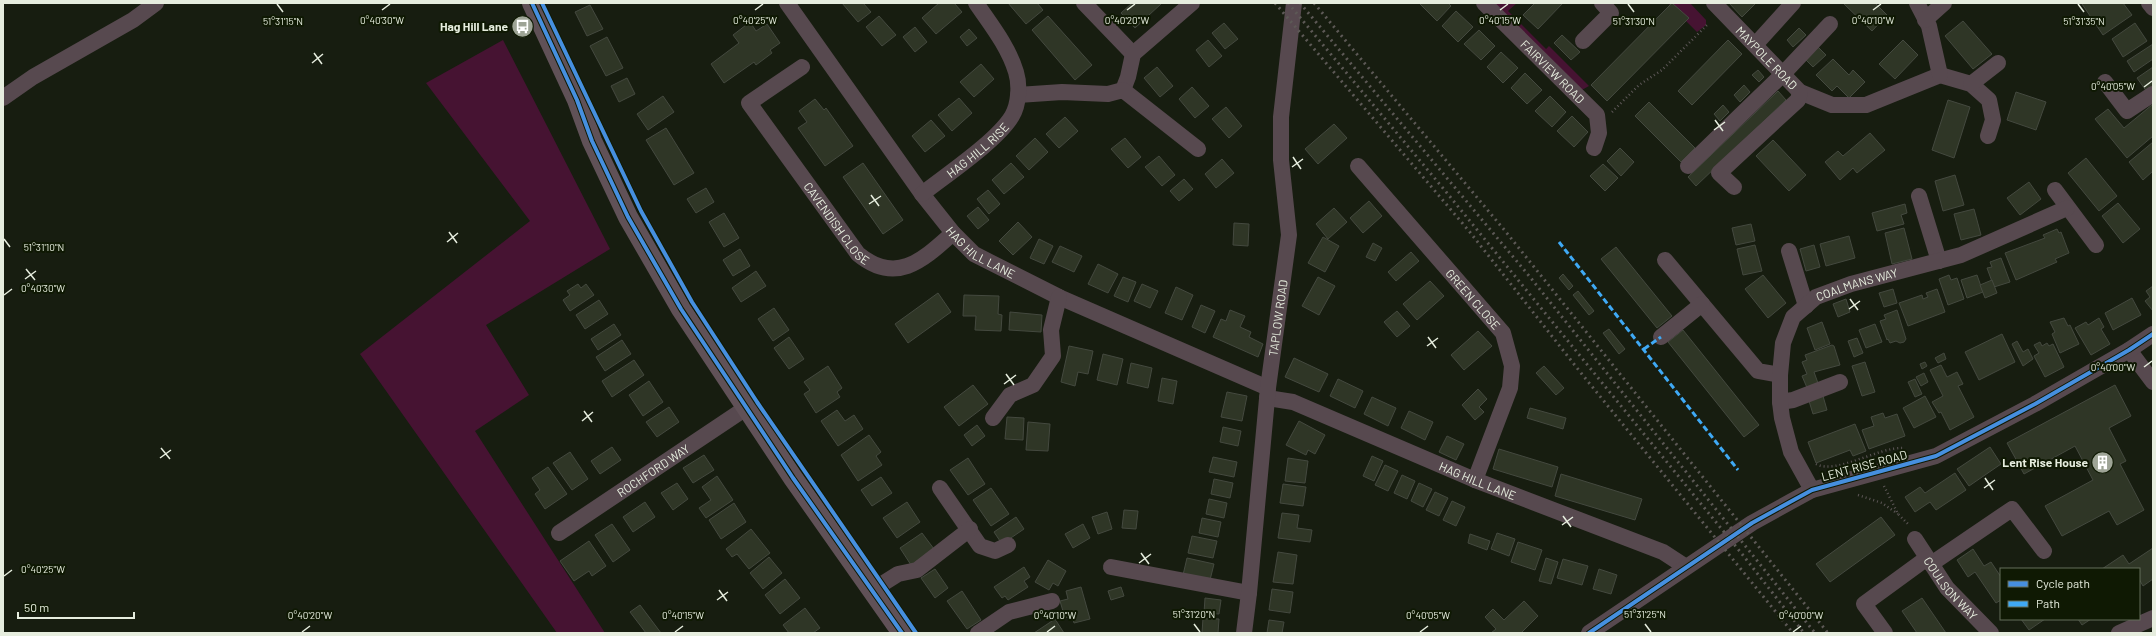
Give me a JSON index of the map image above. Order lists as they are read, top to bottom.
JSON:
{
  "streets": {
    "street": [
      "MAYPOLE ROAD",
      "FAIRVIEW ROAD",
      "HAG HILL RISE",
      "CAVENDISH CLOSE",
      "HAG HILL LANE",
      "COALMANS WAY",
      "GREEN CLOSE",
      "TAPLOW ROAD",
      "LENT RISE ROAD",
      "ROCHFORD WAY",
      "COULSON WAY"
    ]
  },
  "crossings": [
    ["HAG HILL RISE", "HAG HILL LANE"],
    ["CAVENDISH CLOSE", "HAG HILL LANE"],
    ["HAG HILL LANE", "GREEN CLOSE"],
    ["HAG HILL LANE", "TAPLOW ROAD"],
    ["HAG HILL LANE", "LENT RISE ROAD"],
    ["COALMANS WAY", "LENT RISE ROAD"]
  ],
  "places": {
    "bus stop": ["Hag Hill Lane"],
    "building": ["Lent Rise House"]
  },
  "legend": ["Cycle path", "Path"],
  "scale_bar": "50 m",
  "coordinates": [
    "0°40'30\"W",
    "0°40'25\"W",
    "0°40'20\"W",
    "0°40'15\"W",
    "0°40'10\"W",
    "51°31'15\"N",
    "51°31'30\"N",
    "51°31'35\"N",
    "0°40'05\"W",
    "51°31'10\"N",
    "0°40'00\"W",
    "51°31'20\"N",
    "51°31'25\"N"
  ]
}
